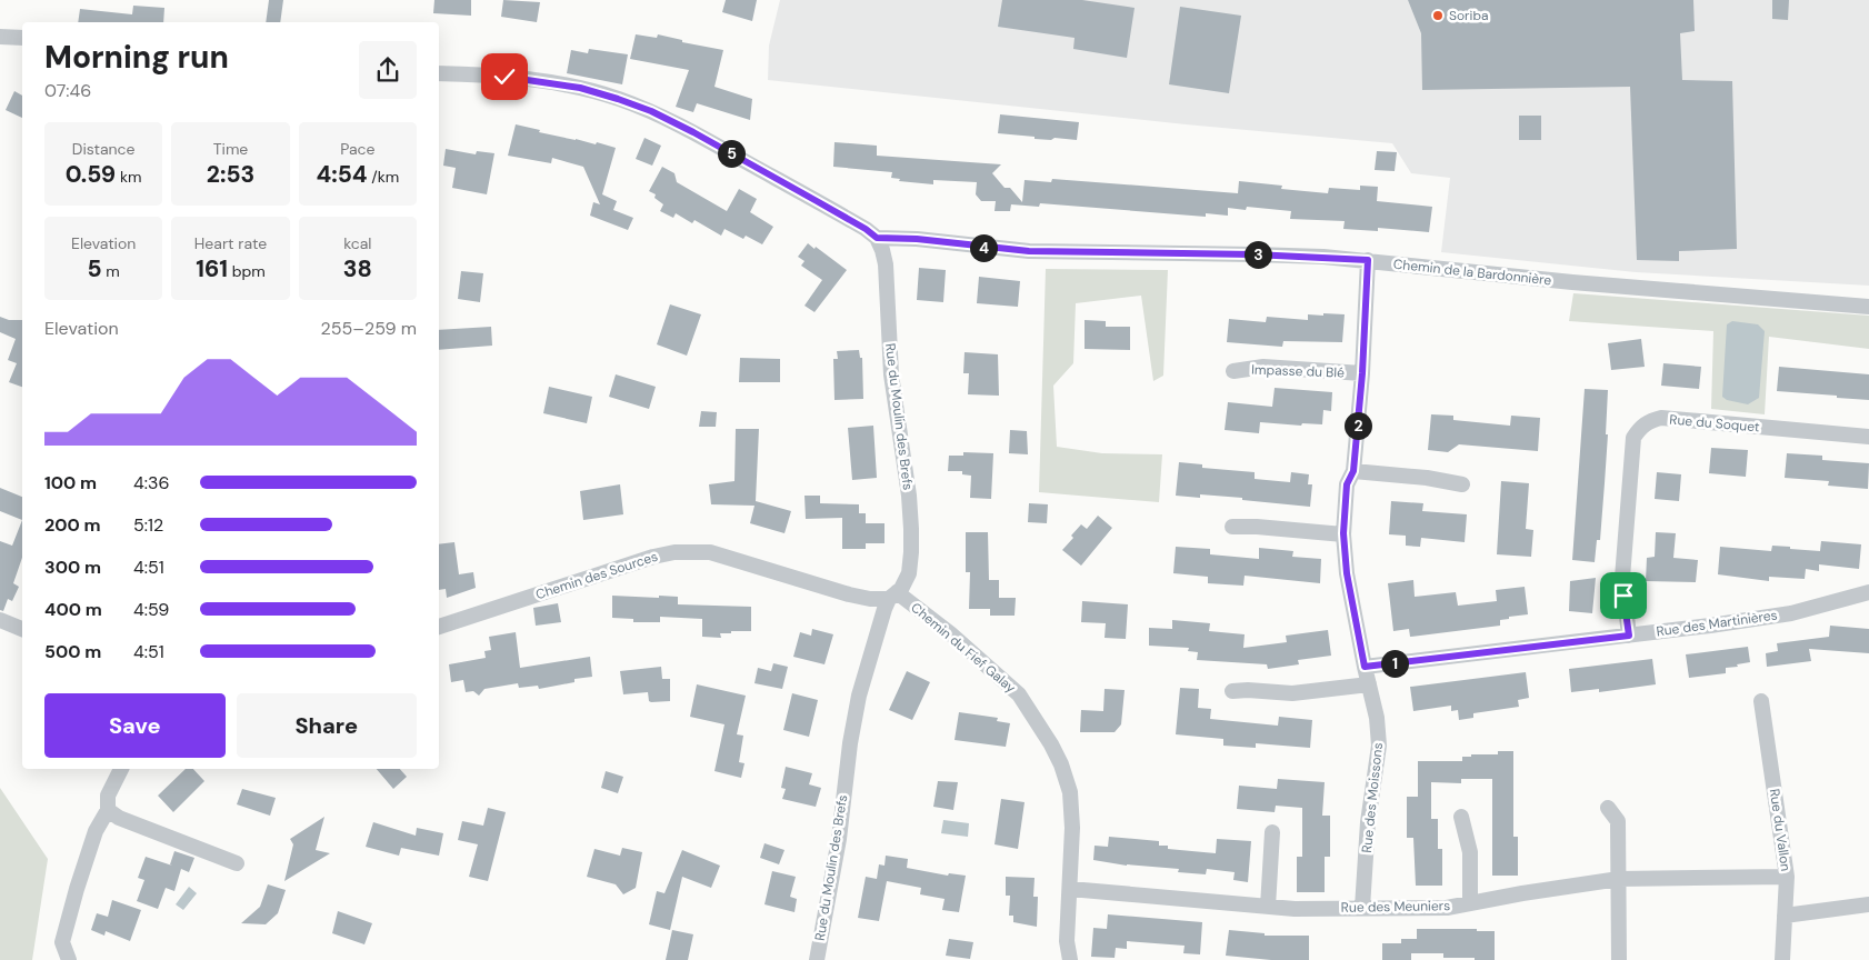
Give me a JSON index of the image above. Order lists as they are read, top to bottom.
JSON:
{
  "streets": {
    "street": [
      "Chemin de la Bardonnière",
      "Impasse du Blé",
      "Rue du Moulin des Brefs",
      "Rue du Soquet",
      "Chemin des Sources",
      "Rue des Martinières",
      "Chemin du Fief Galay",
      "Rue des Moissons",
      "Rue du Vallon",
      "Rue des Meuniers"
    ]
  },
  "crossings": [
    ["Chemin de la Bardonnière", "Rue du Moulin des Brefs"],
    ["Chemin de la Bardonnière", "Rue des Moissons"],
    ["Impasse du Blé", "Rue des Moissons"],
    ["Rue du Moulin des Brefs", "Chemin des Sources"],
    ["Rue du Moulin des Brefs", "Chemin du Fief Galay"],
    ["Rue du Soquet", "Rue des Martinières"],
    ["Chemin des Sources", "Chemin du Fief Galay"],
    ["Rue des Martinières", "Rue des Moissons"],
    ["Chemin du Fief Galay", "Rue des Meuniers"],
    ["Rue des Moissons", "Rue des Meuniers"],
    ["Rue du Vallon", "Rue des Meuniers"]
  ],
  "places": ["Soriba"],
  "page": {
    "heading": ["Morning run", "07:46"],
    "stats": [
      ["Distance", "0.59 km"],
      ["Time", "2:53"],
      ["Pace", "4:54 /km"],
      ["Elevation", "5 m"],
      ["Heart rate", "161 bpm"],
      ["kcal", "38"]
    ],
    "pins": [
      "5",
      "4",
      "3",
      "2",
      "1"
    ],
    "chart": ["Elevation", "255–259 m"],
    "list": [
      {
        "name": "100 m",
        "note": "4:36"
      },
      {
        "name": "200 m",
        "note": "5:12"
      },
      {
        "name": "300 m",
        "note": "4:51"
      },
      {
        "name": "400 m",
        "note": "4:59"
      },
      {
        "name": "500 m",
        "note": "4:51"
      }
    ],
    "buttons": ["Save", "Share"]
  }
}
